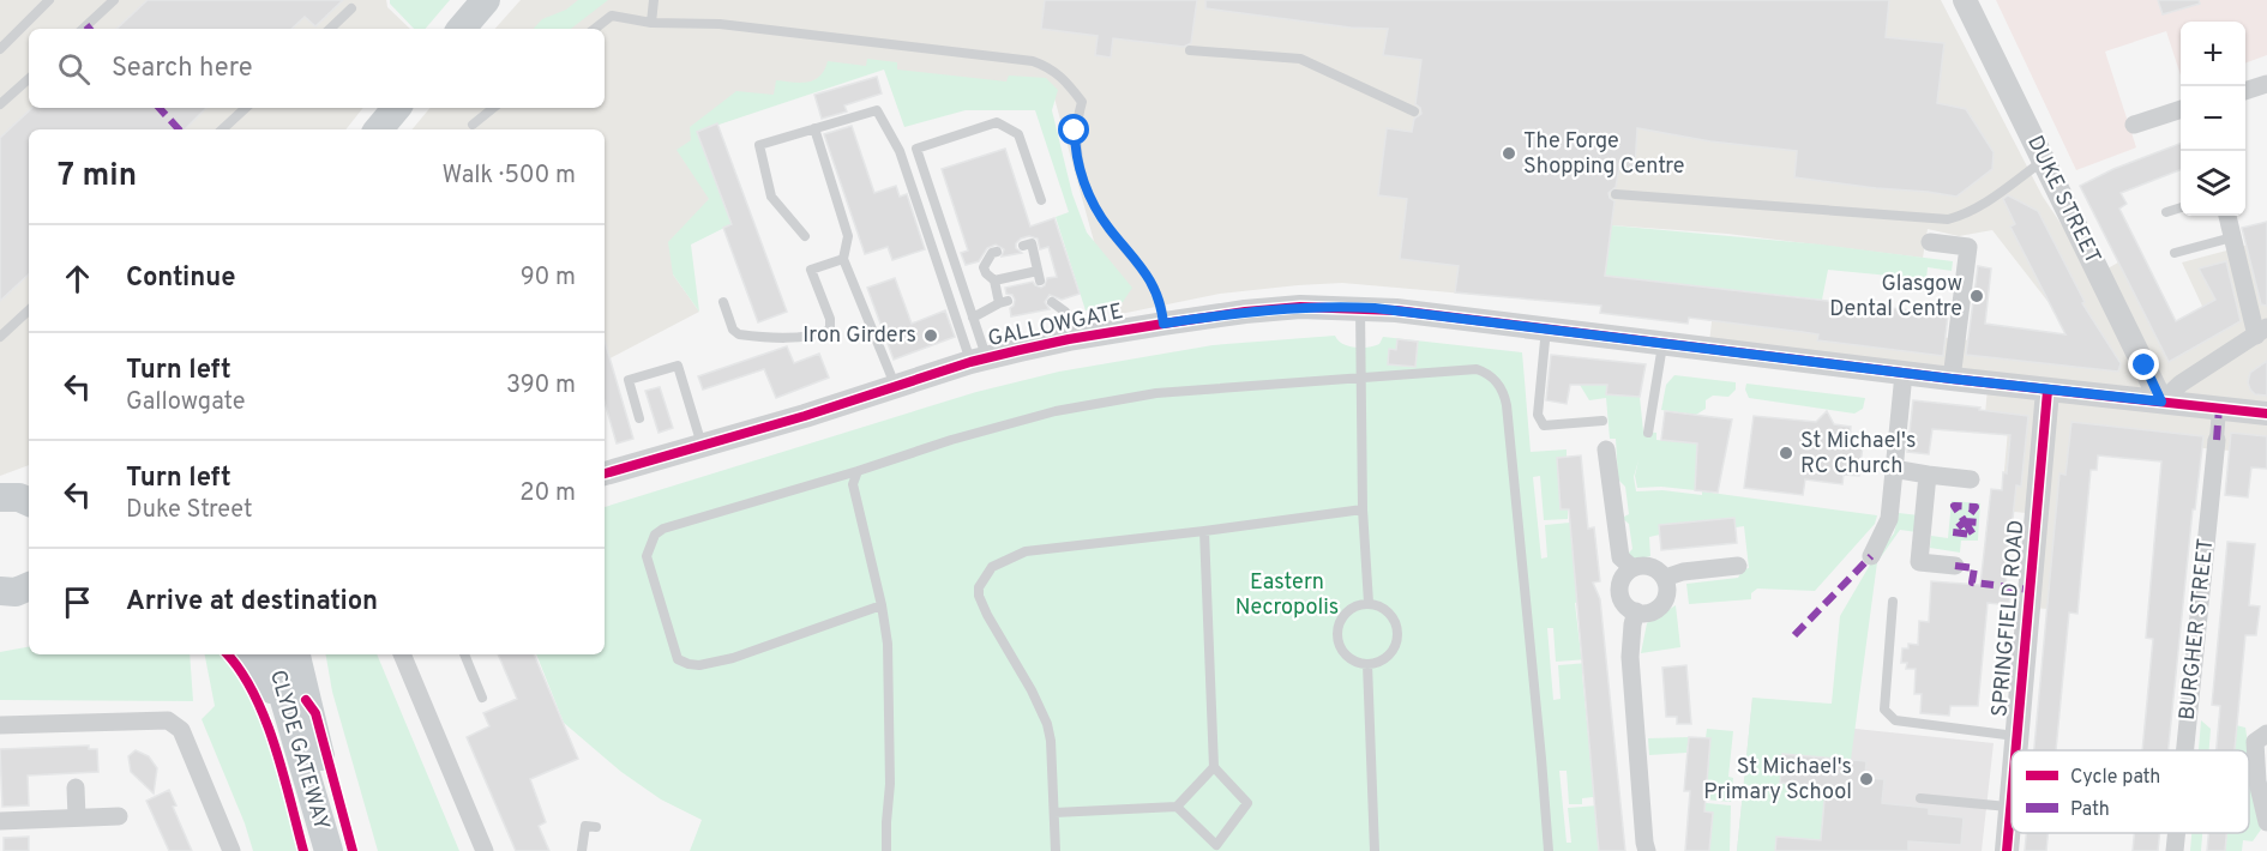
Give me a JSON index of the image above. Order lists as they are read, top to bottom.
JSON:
{
  "streets": {
    "main road": ["CLYDE GATEWAY"],
    "street": [
      "DUKE STREET",
      "GALLOWGATE",
      "SPRINGFIELD ROAD",
      "BURGHER STREET"
    ]
  },
  "crossings": [
    ["DUKE STREET", "GALLOWGATE"],
    ["GALLOWGATE", "SPRINGFIELD ROAD"],
    ["GALLOWGATE", "BURGHER STREET"]
  ],
  "parks": ["Eastern Necropolis"],
  "places": [
    "The Forge Shopping Centre",
    "Glasgow Dental Centre",
    "Iron Girders",
    "St Michael's RC Church",
    "St Michael's Primary School"
  ],
  "legend": ["Cycle path", "Path"],
  "page": {
    "map_buttons": ["+", "−"],
    "search": "Search here",
    "heading": ["7 min", "Walk · 500 m"],
    "list": [
      ["Continue", "90 m"],
      ["Turn left", "Gallowgate", "390 m"],
      ["Turn left", "Duke Street", "20 m"],
      "Arrive at destination"
    ]
  }
}
